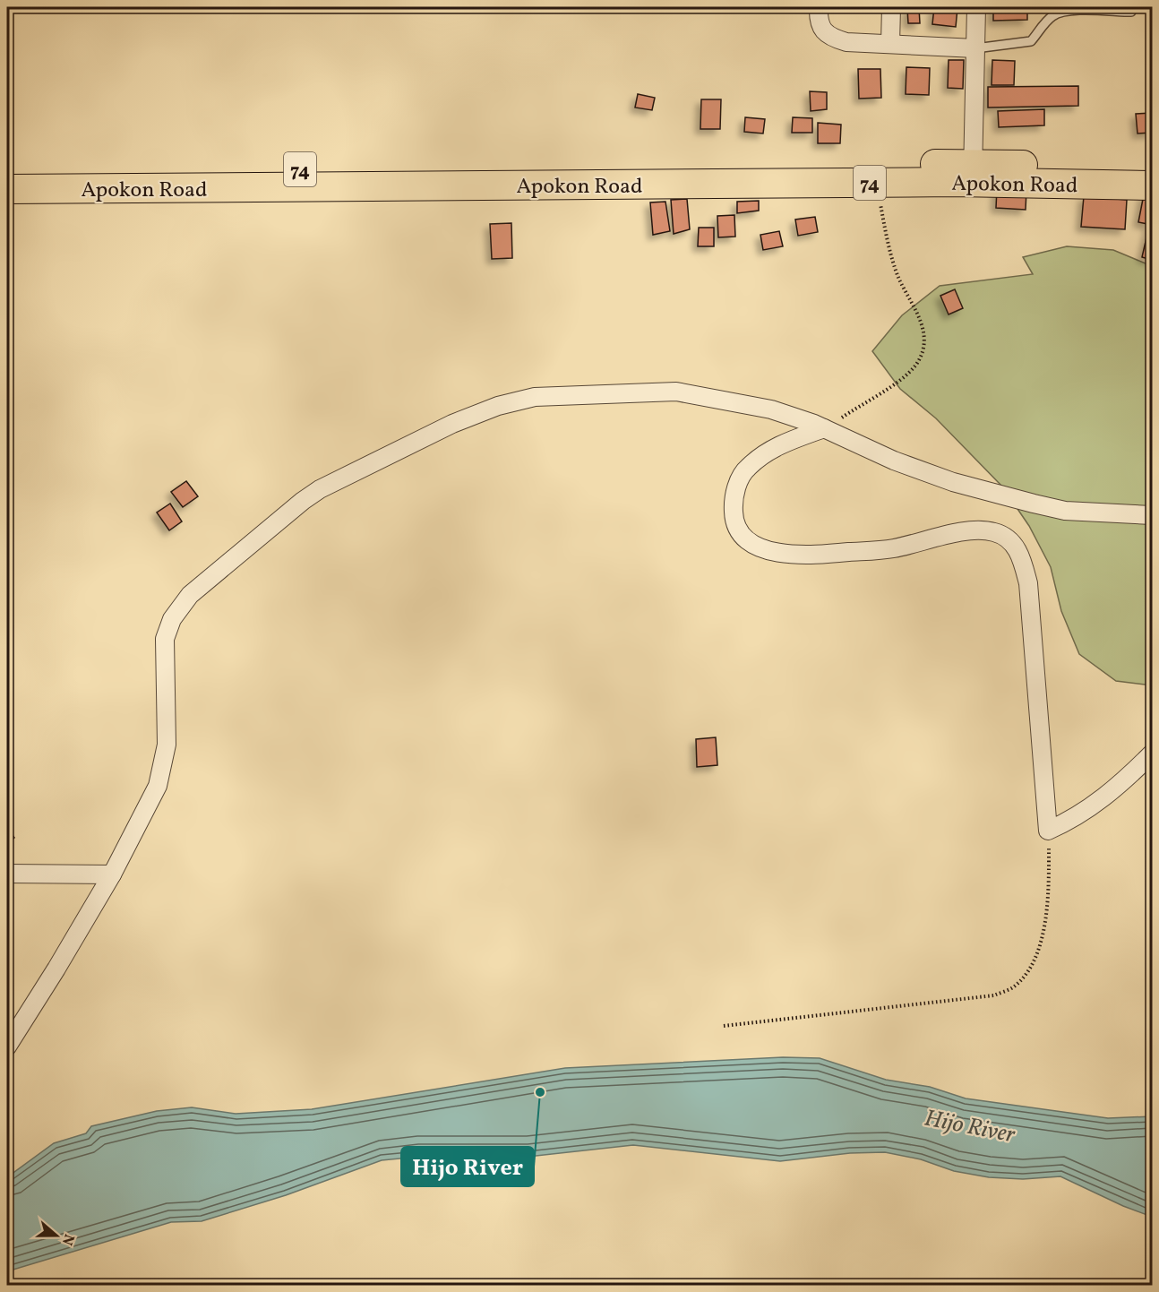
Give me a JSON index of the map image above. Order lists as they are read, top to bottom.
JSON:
{
  "streets": {
    "highway": ["74", "Apokon Road"]
  },
  "water": ["Hijo River"],
  "places": ["Hijo River"],
  "north": "right"
}
